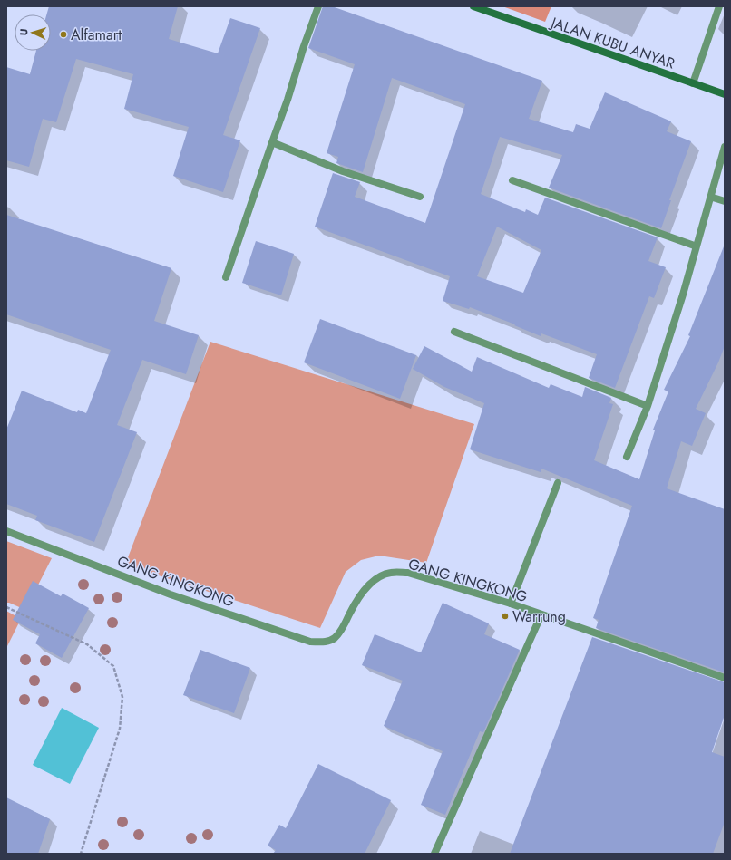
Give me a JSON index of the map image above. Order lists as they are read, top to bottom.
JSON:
{
  "streets": {
    "street": ["JALAN KUBU ANYAR", "GANG KINGKONG"]
  },
  "places": ["Alfamart", "Warrung"],
  "north": "left"
}
